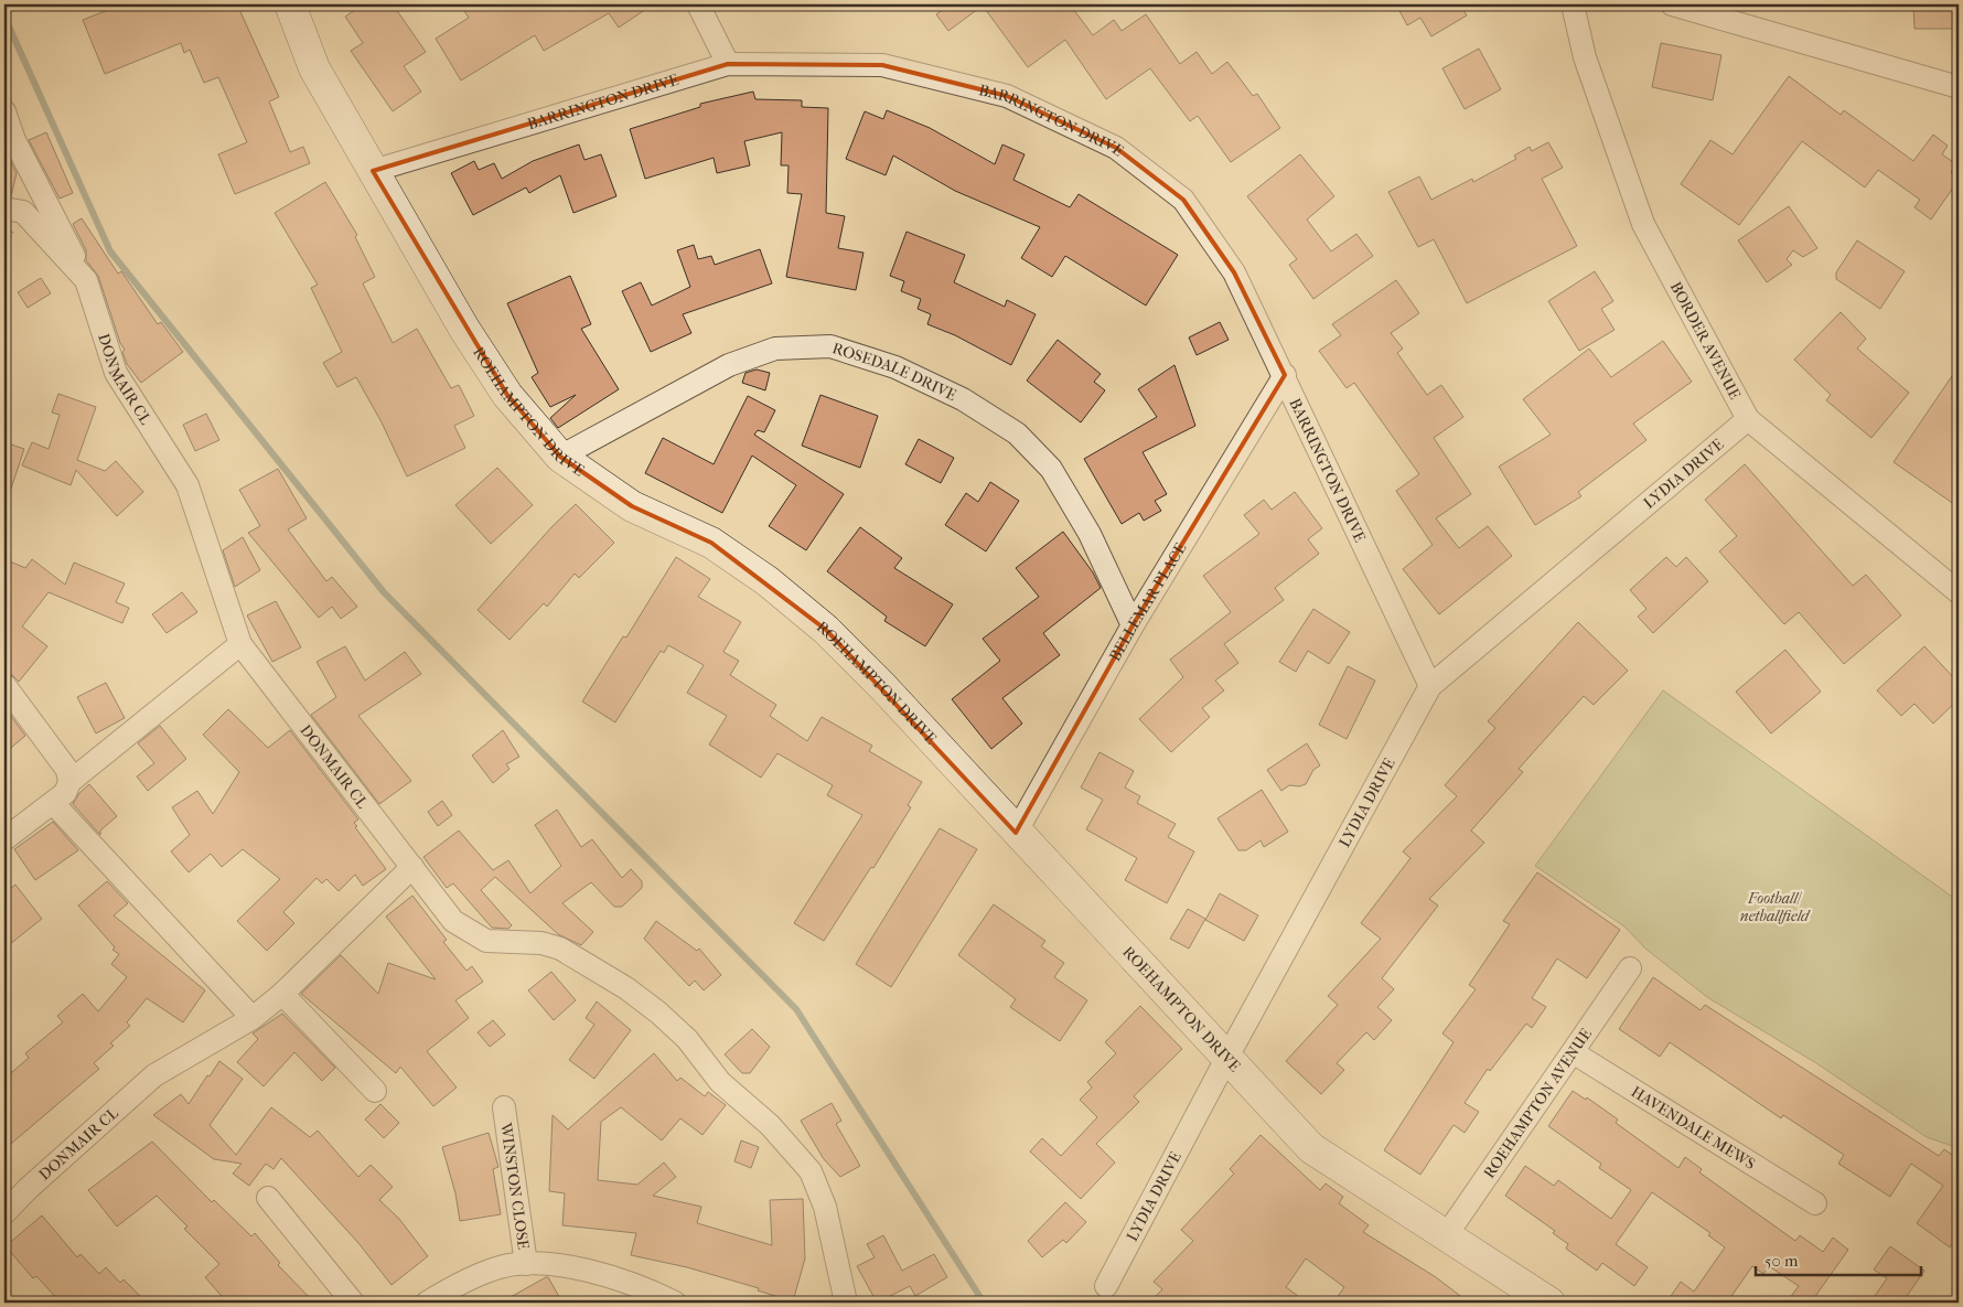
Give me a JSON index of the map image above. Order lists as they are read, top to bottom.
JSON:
{
  "streets": {
    "street": [
      "BARRINGTON DRIVE",
      "BORDER AVENUE",
      "ROSEDALE DRIVE",
      "DONMAIR CL",
      "ROEHAMPTON DRIVE",
      "LYDIA DRIVE",
      "BELLEMAR PLACE",
      "ROEHAMPTON AVENUE",
      "HAVENDALE MEWS",
      "WINSTON CLOSE"
    ]
  },
  "crossings": [
    ["BARRINGTON DRIVE", "ROEHAMPTON DRIVE"],
    ["BARRINGTON DRIVE", "LYDIA DRIVE"],
    ["BARRINGTON DRIVE", "BELLEMAR PLACE"],
    ["BORDER AVENUE", "LYDIA DRIVE"],
    ["ROSEDALE DRIVE", "ROEHAMPTON DRIVE"],
    ["ROSEDALE DRIVE", "BELLEMAR PLACE"],
    ["ROEHAMPTON DRIVE", "LYDIA DRIVE"],
    ["ROEHAMPTON DRIVE", "BELLEMAR PLACE"],
    ["ROEHAMPTON DRIVE", "ROEHAMPTON AVENUE"],
    ["ROEHAMPTON AVENUE", "HAVENDALE MEWS"]
  ],
  "parks": ["Football/ netballfield"],
  "scale_bar": "50 m"
}
